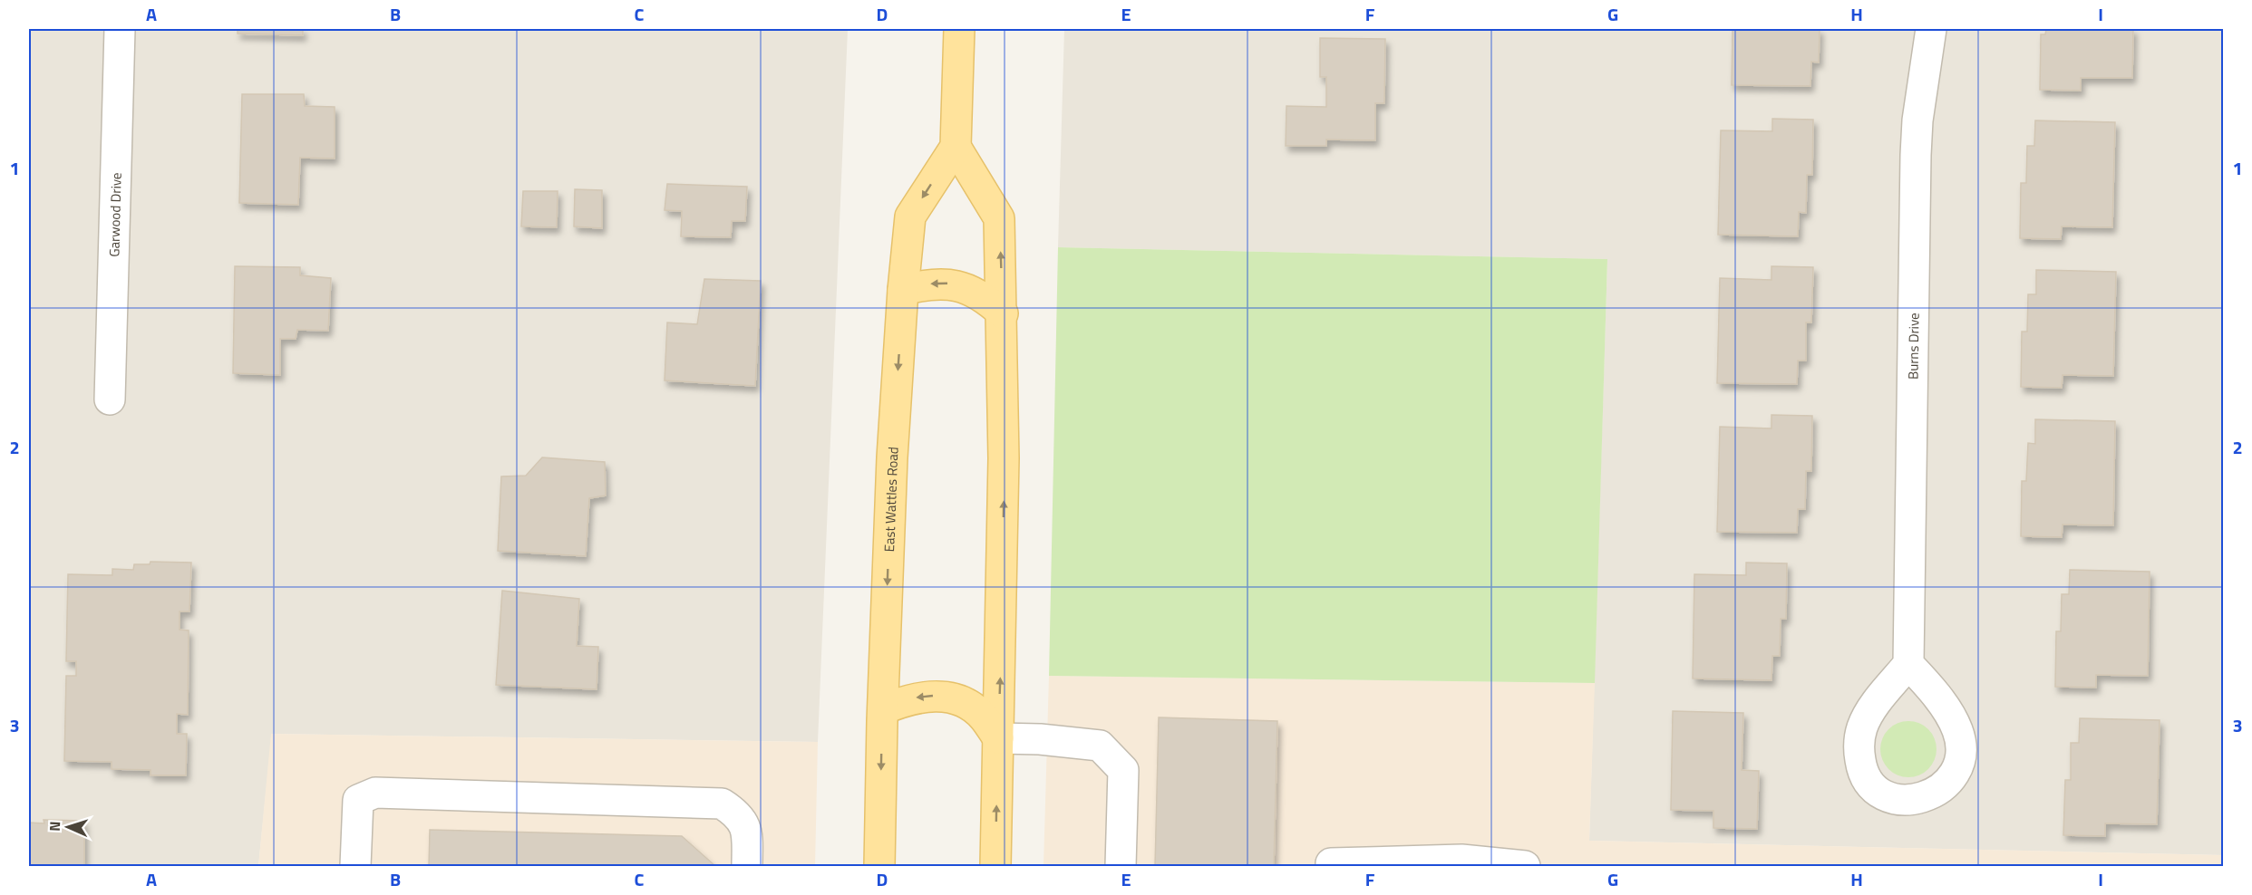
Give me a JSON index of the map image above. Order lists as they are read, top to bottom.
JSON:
{
  "streets": {
    "main road": ["East Wattles Road"],
    "street": ["Garwood Drive", "Burns Drive"]
  },
  "north": "left",
  "grid": {
    "columns": [
      "A",
      "B",
      "C",
      "D",
      "E",
      "F",
      "G",
      "H",
      "I"
    ],
    "rows": ["1", "2", "3"]
  }
}
